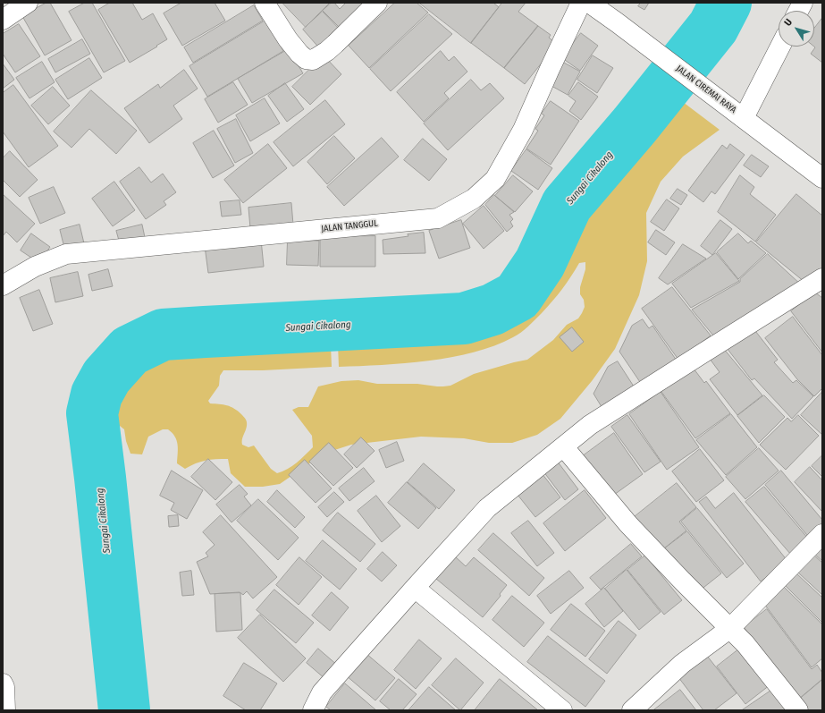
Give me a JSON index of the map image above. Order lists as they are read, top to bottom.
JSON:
{
  "streets": {
    "street": ["JALAN CIREMAI RAYA", "JALAN TANGGUL"]
  },
  "water": ["Sungai Cikalong"],
  "north": "top left"
}
